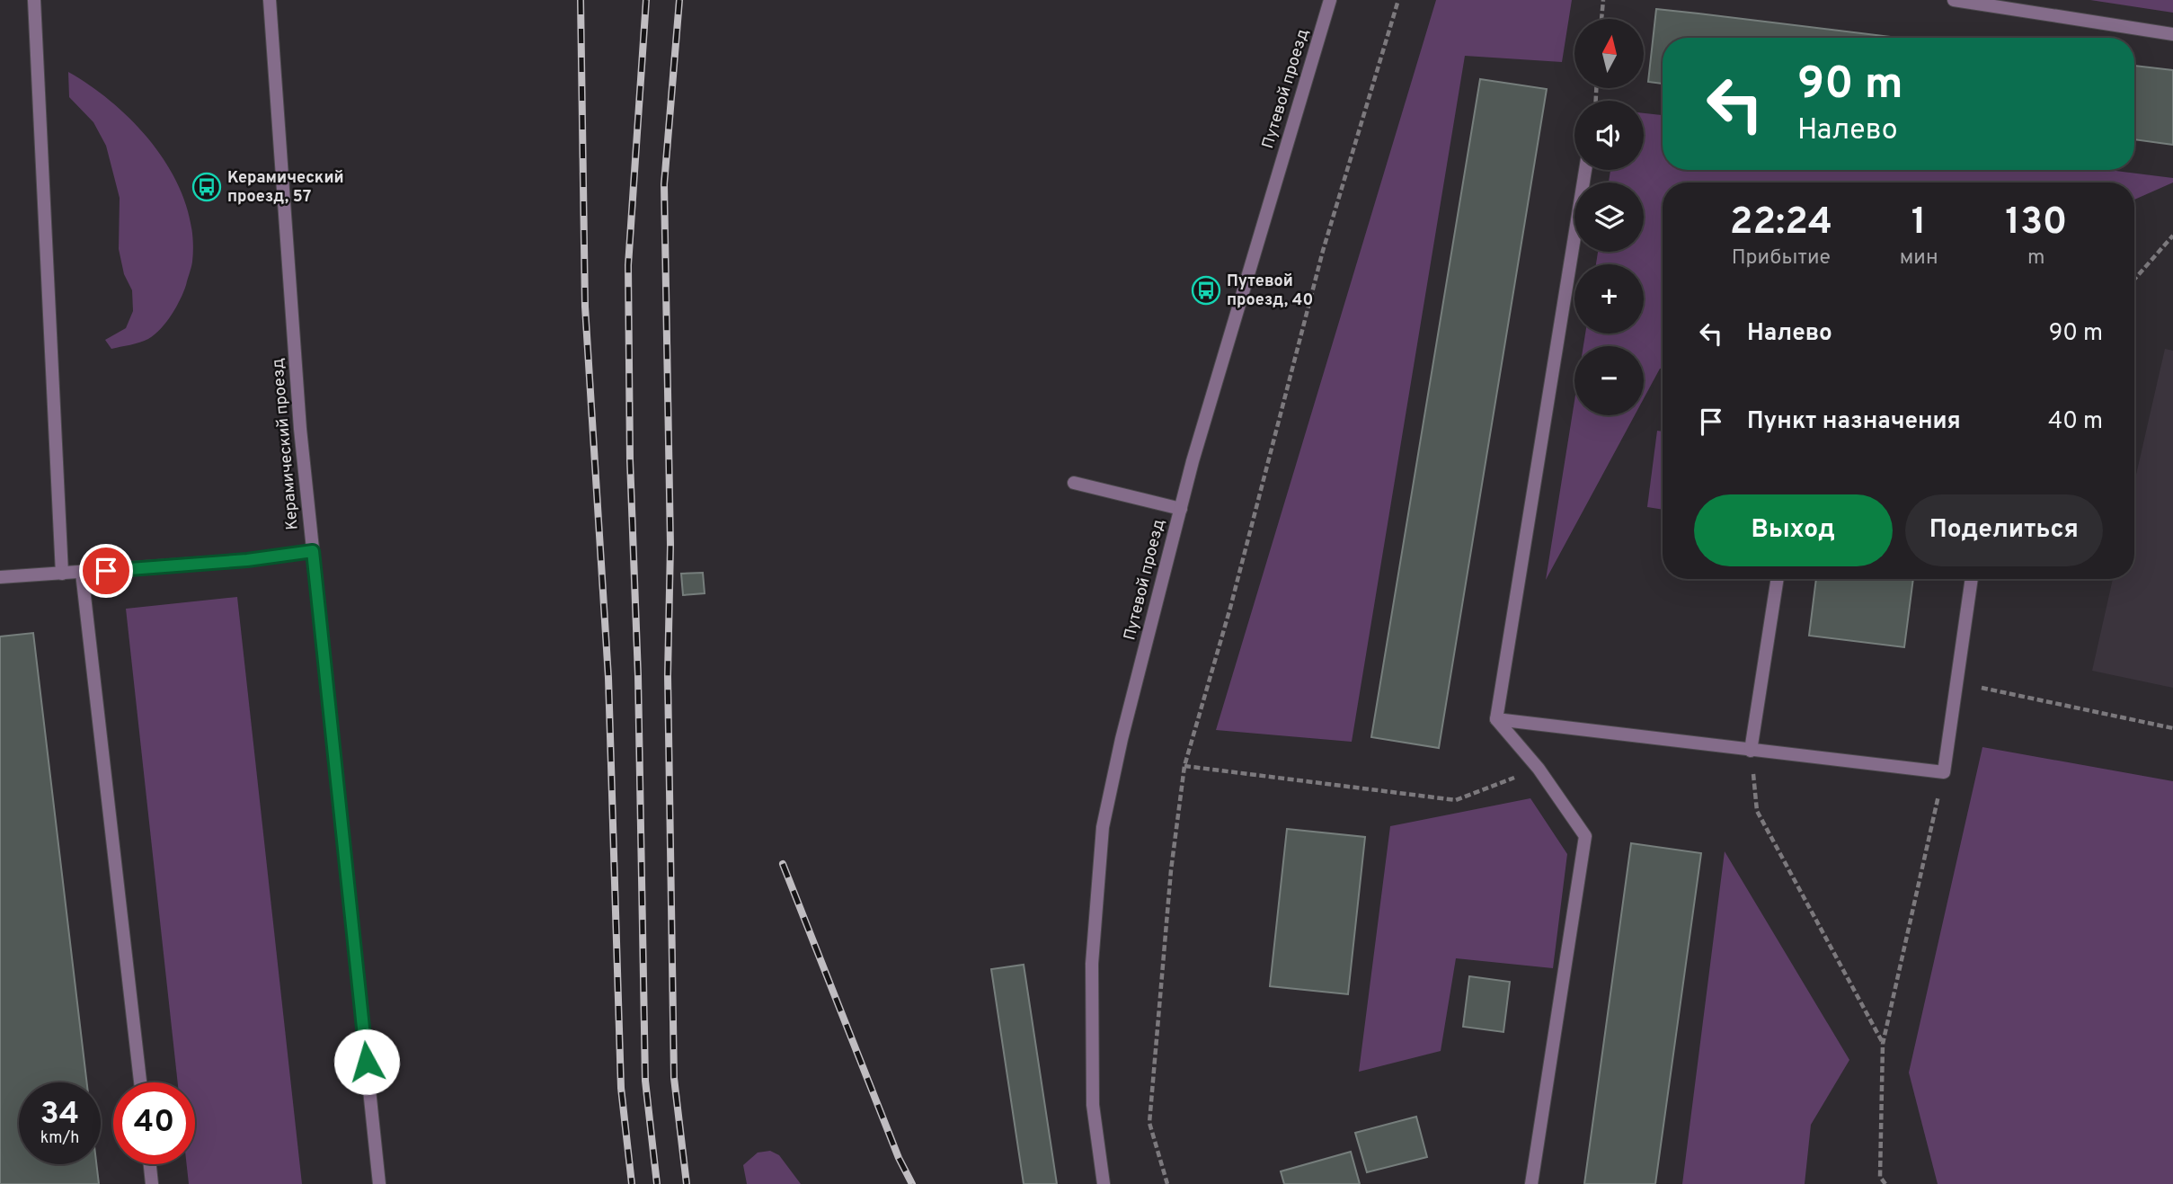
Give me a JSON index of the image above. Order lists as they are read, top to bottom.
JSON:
{
  "streets": {
    "street": ["Путевой проезд", "Керамический проезд"]
  },
  "places": {
    "bus stop": ["Керамический проезд, 57", "Путевой проезд, 40"]
  },
  "north": "top",
  "page": {
    "map_buttons": ["+", "−"],
    "turn": ["90 m", "Налево"],
    "eta": [
      "22:24",
      "Прибытие",
      "1",
      "мин",
      "130",
      "m"
    ],
    "list": [
      {
        "name": "Налево",
        "value": "90 m"
      },
      {
        "name": "Пункт назначения",
        "value": "40 m"
      }
    ],
    "buttons": ["Выход", "Поделиться"],
    "speed": "34 km/h",
    "limit": "40"
  }
}
